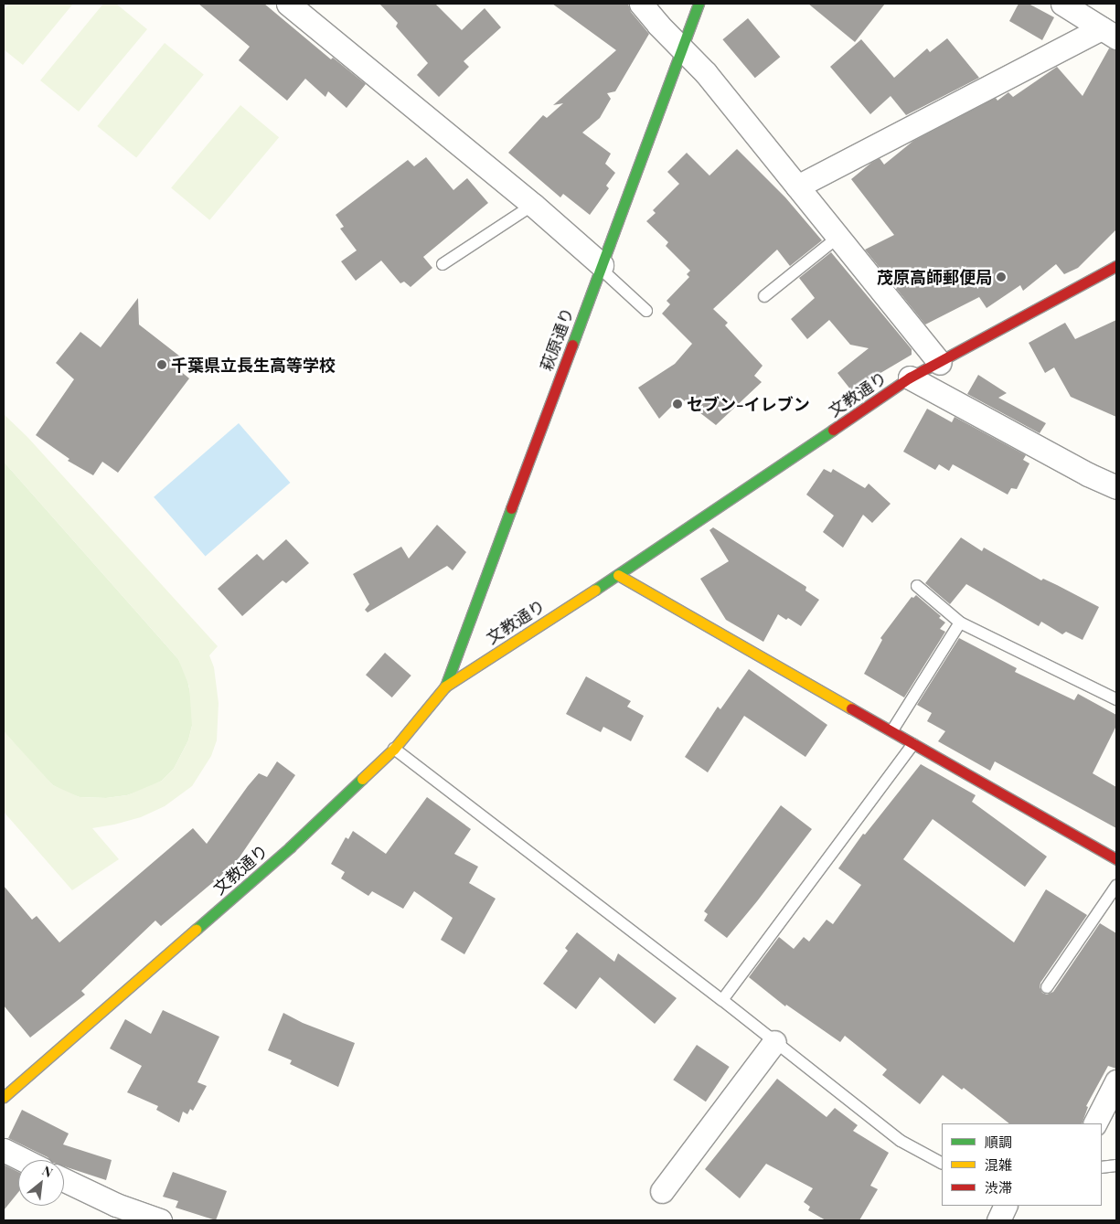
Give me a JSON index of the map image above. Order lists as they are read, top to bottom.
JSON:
{
  "streets": {
    "street": ["萩原通り", "文教通り"]
  },
  "crossings": [
    ["萩原通り", "文教通り"]
  ],
  "places": ["茂原高師郵便局", "千葉県立長生高等学校", "セブン-イレブン"],
  "legend": ["順調", "混雑", "渋滞"],
  "north": "top right"
}
